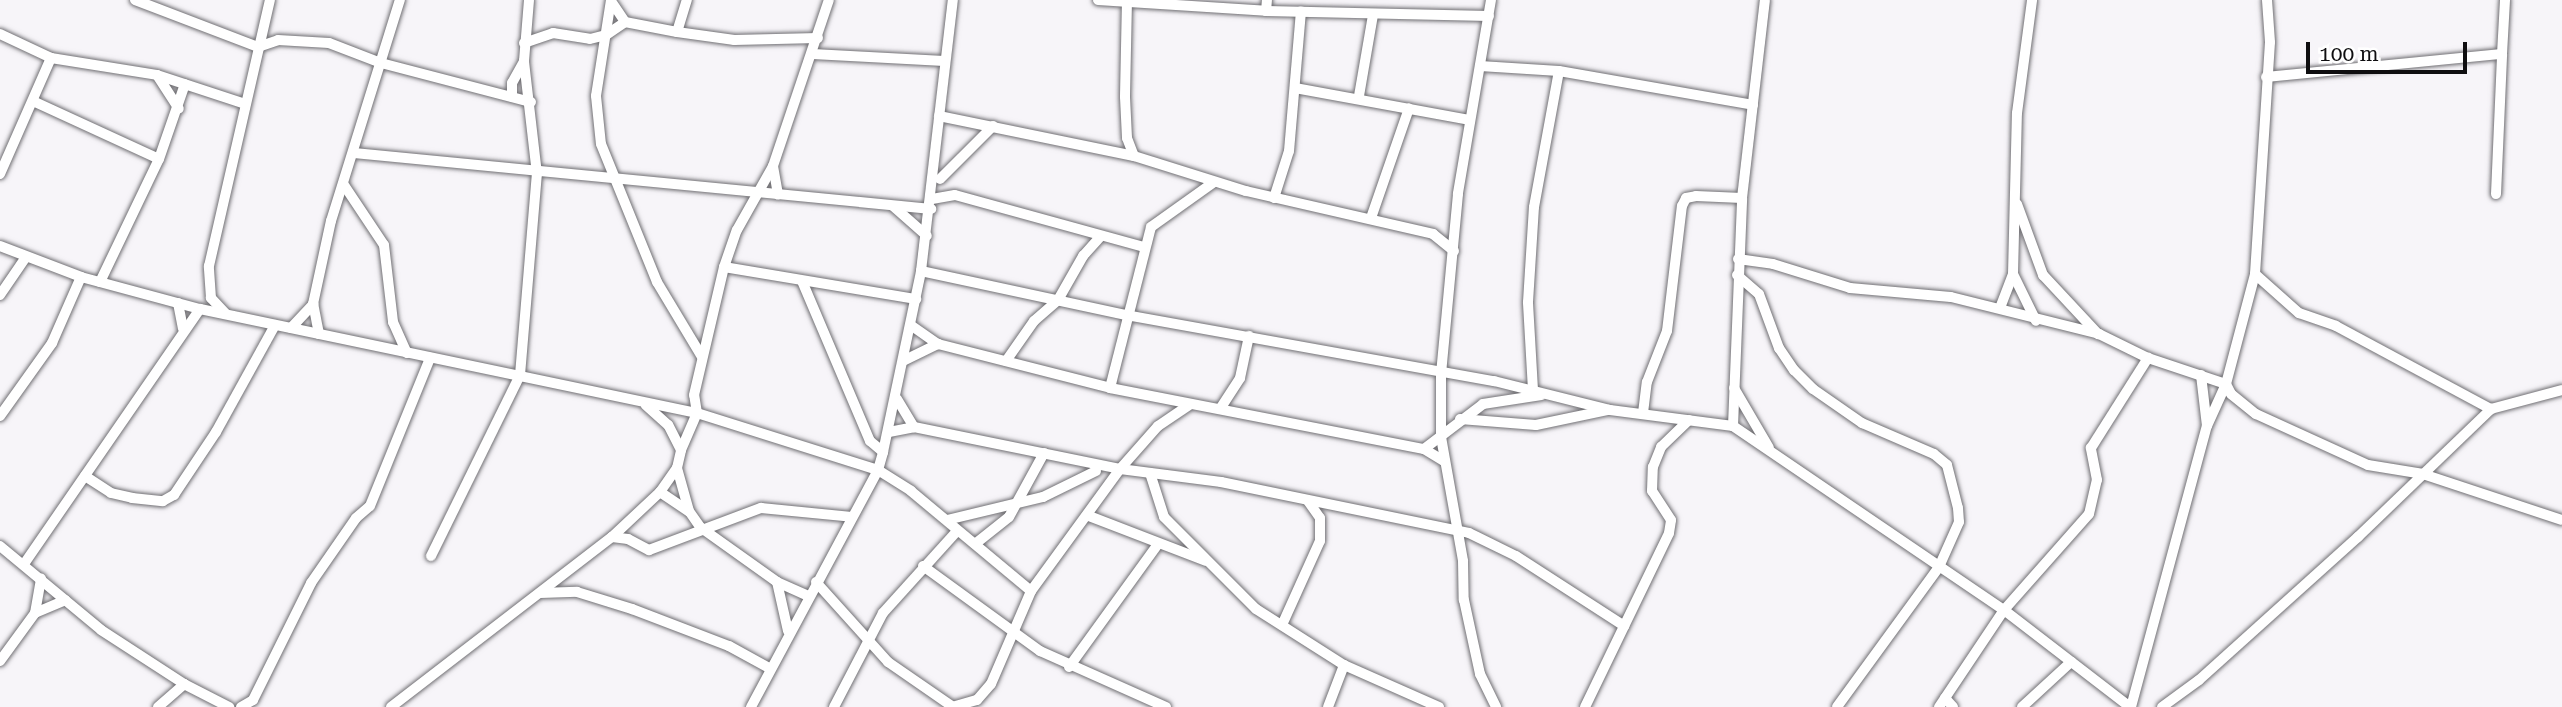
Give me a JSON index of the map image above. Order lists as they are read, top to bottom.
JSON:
{
  "scale_bar": "100 m"
}
